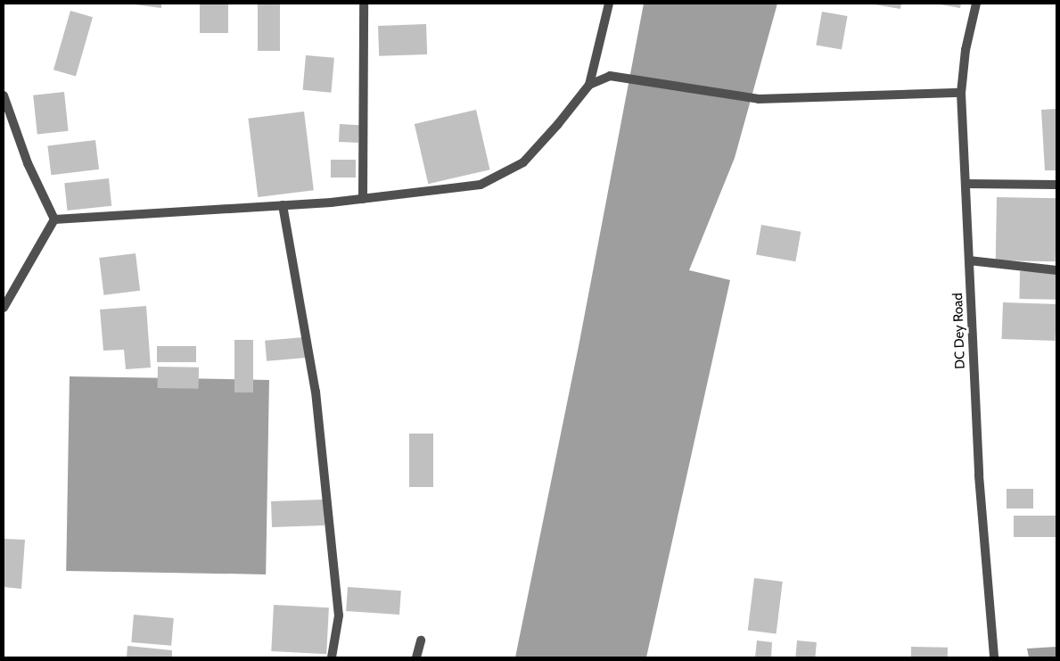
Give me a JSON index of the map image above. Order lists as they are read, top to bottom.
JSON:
{
  "streets": {
    "street": ["DC Dey Road"]
  }
}
